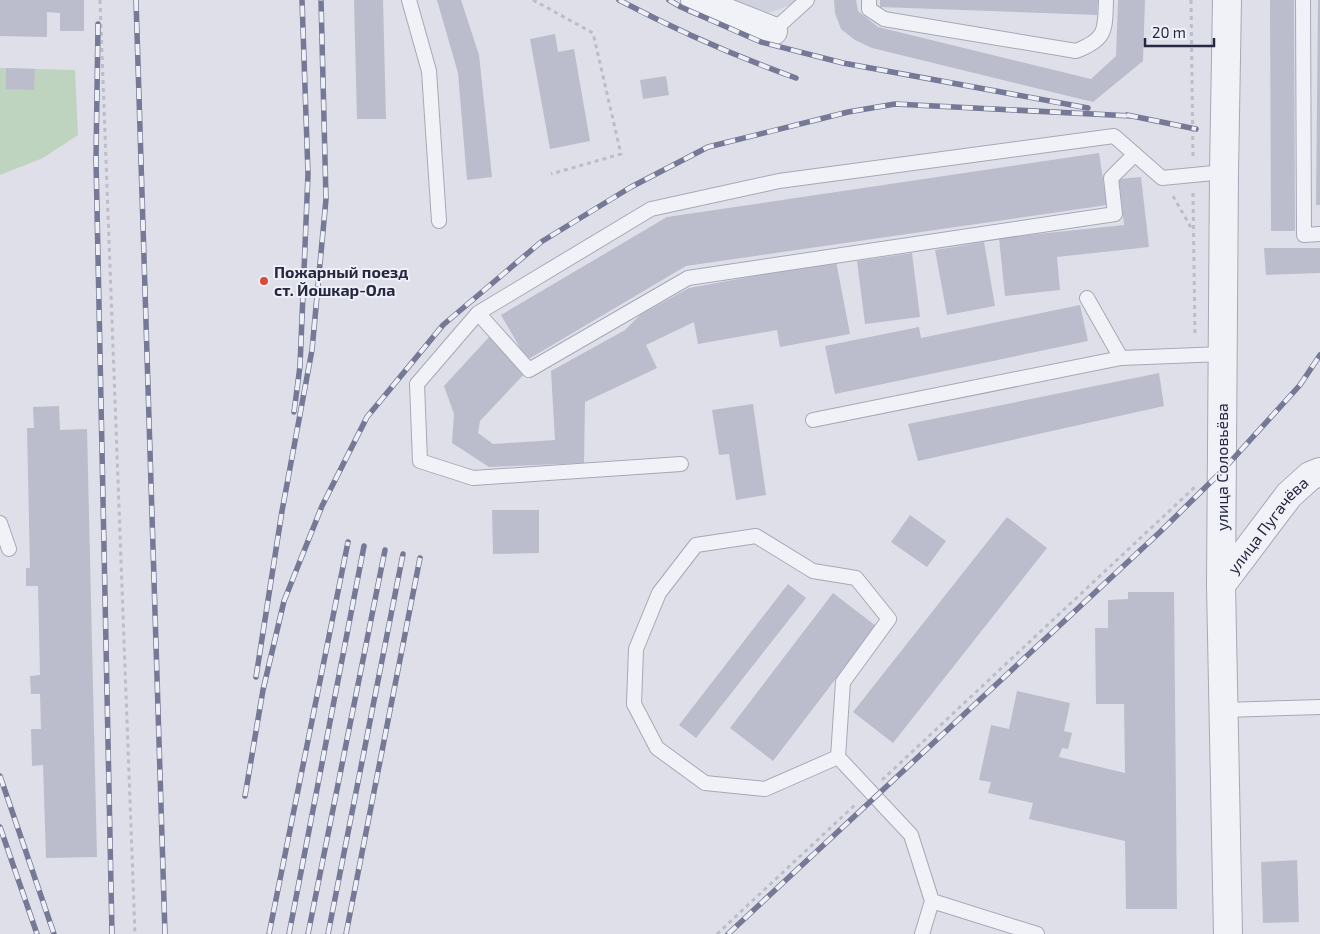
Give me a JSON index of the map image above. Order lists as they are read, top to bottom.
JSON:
{
  "streets": {
    "street": ["улица Соловьёва", "улица Пугачёва"]
  },
  "crossings": [
    ["улица Соловьёва", "улица Пугачёва"]
  ],
  "places": ["Пожарный поезд ст. Йошкар-Ола"],
  "scale_bar": "20 m"
}
